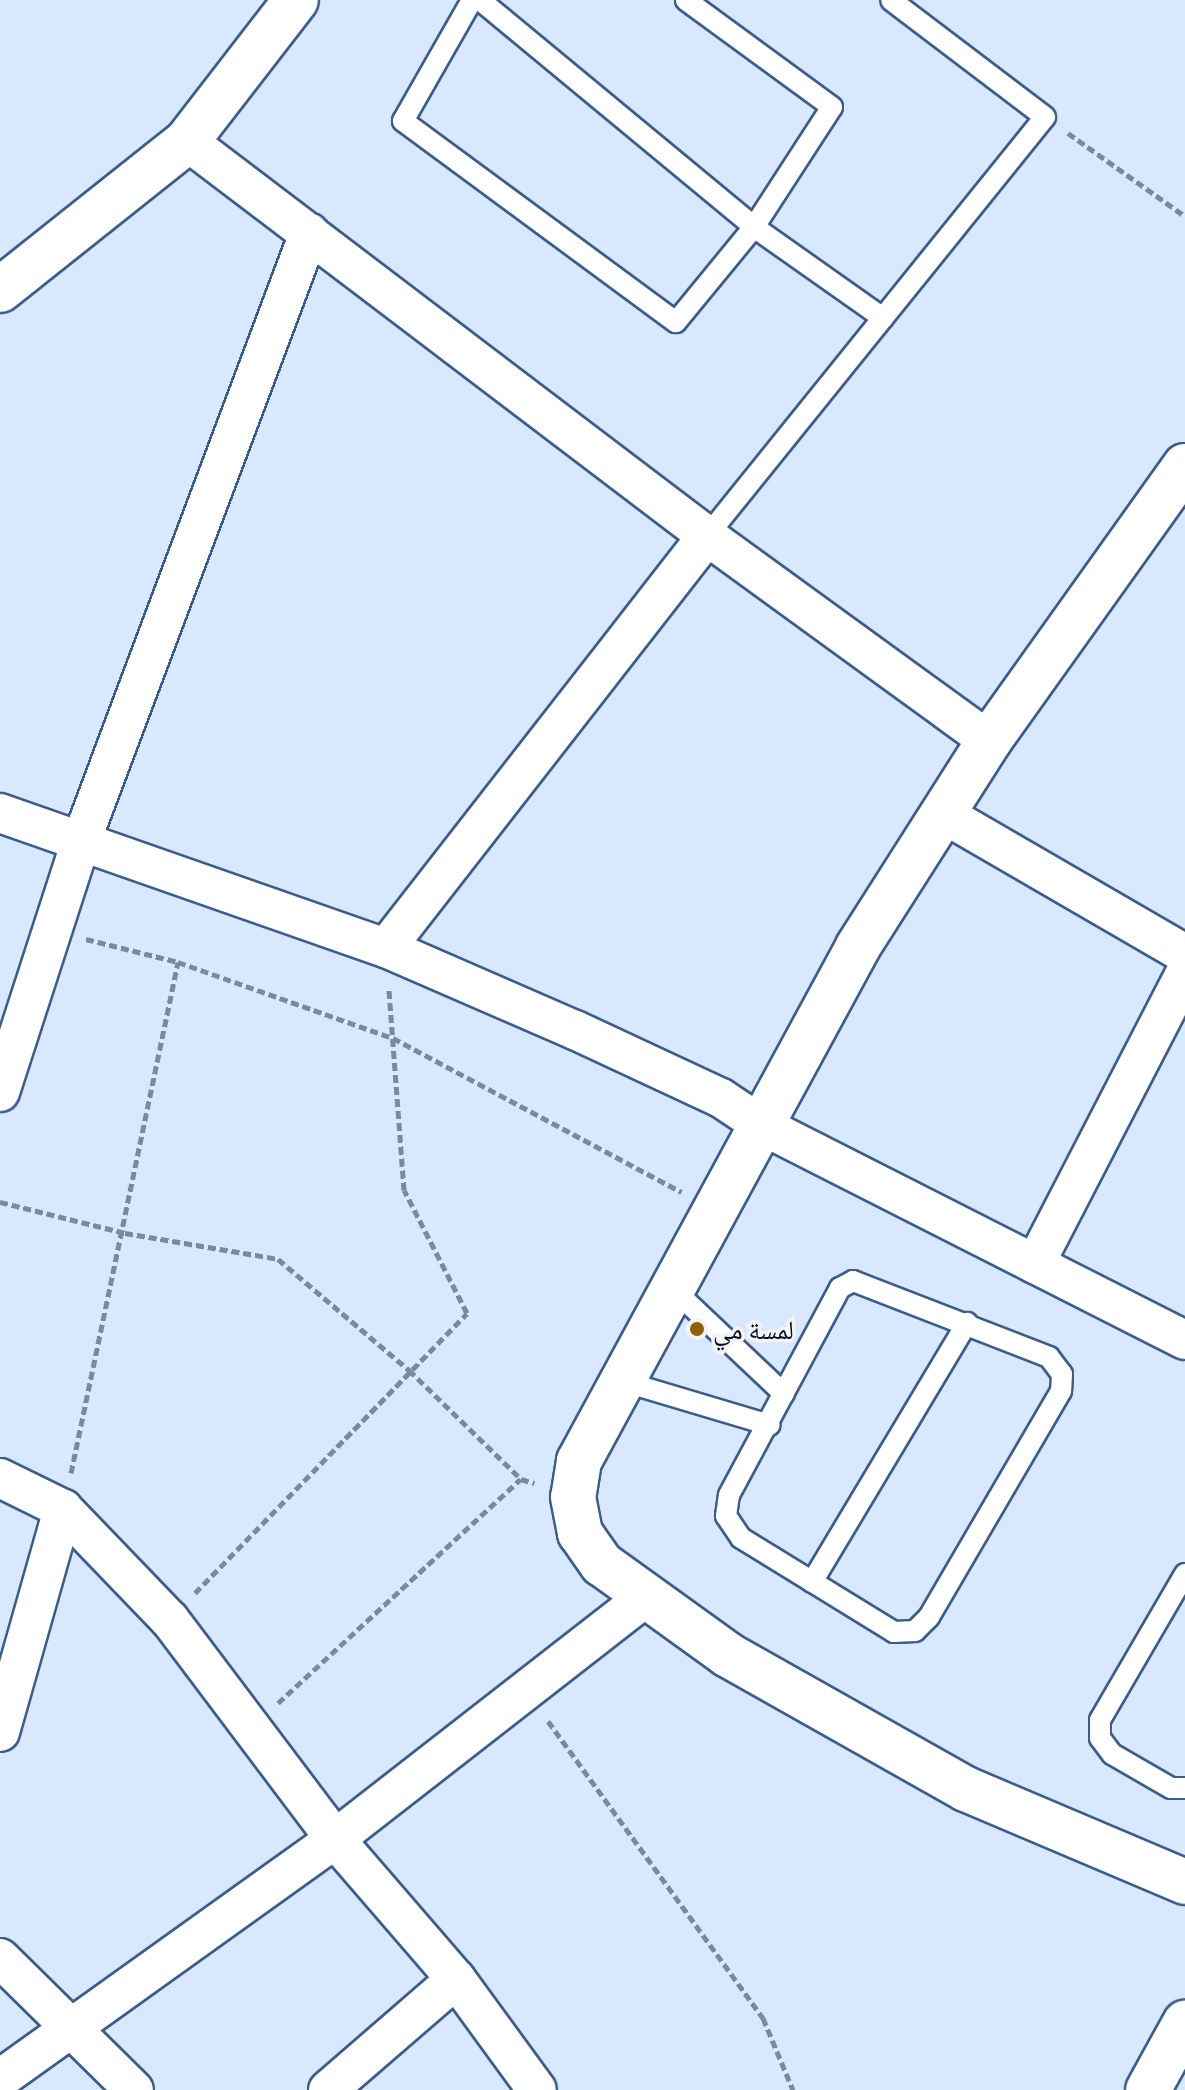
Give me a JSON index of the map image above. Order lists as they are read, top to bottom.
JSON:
{
  "places": ["لمسة مي"]
}
